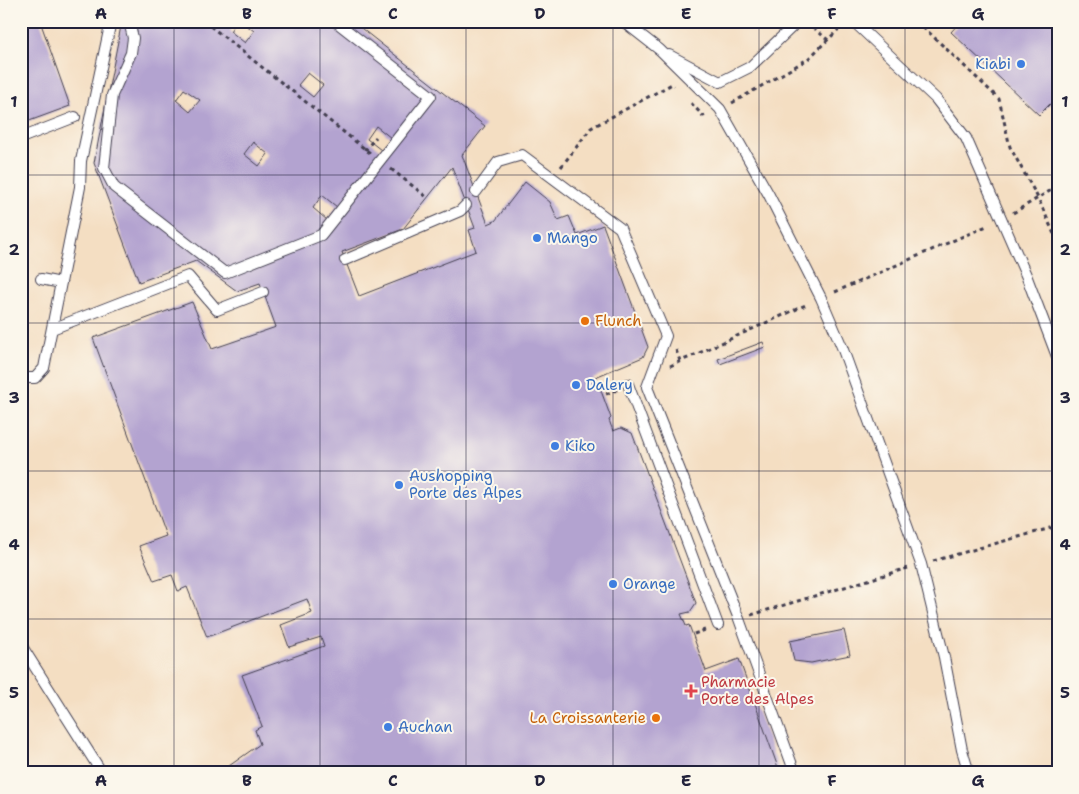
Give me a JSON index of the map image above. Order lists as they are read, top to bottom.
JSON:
{
  "places": {
    "other": [
      "Kiabi",
      "Mango",
      "Flunch",
      "Dalery",
      "Kiko",
      "Aushopping Porte des Alpes",
      "Orange",
      "La Croissanterie",
      "Auchan"
    ],
    "health": ["Pharmacie Porte des Alpes"]
  },
  "grid": {
    "columns": [
      "A",
      "B",
      "C",
      "D",
      "E",
      "F",
      "G"
    ],
    "rows": [
      "1",
      "2",
      "3",
      "4",
      "5"
    ]
  }
}
